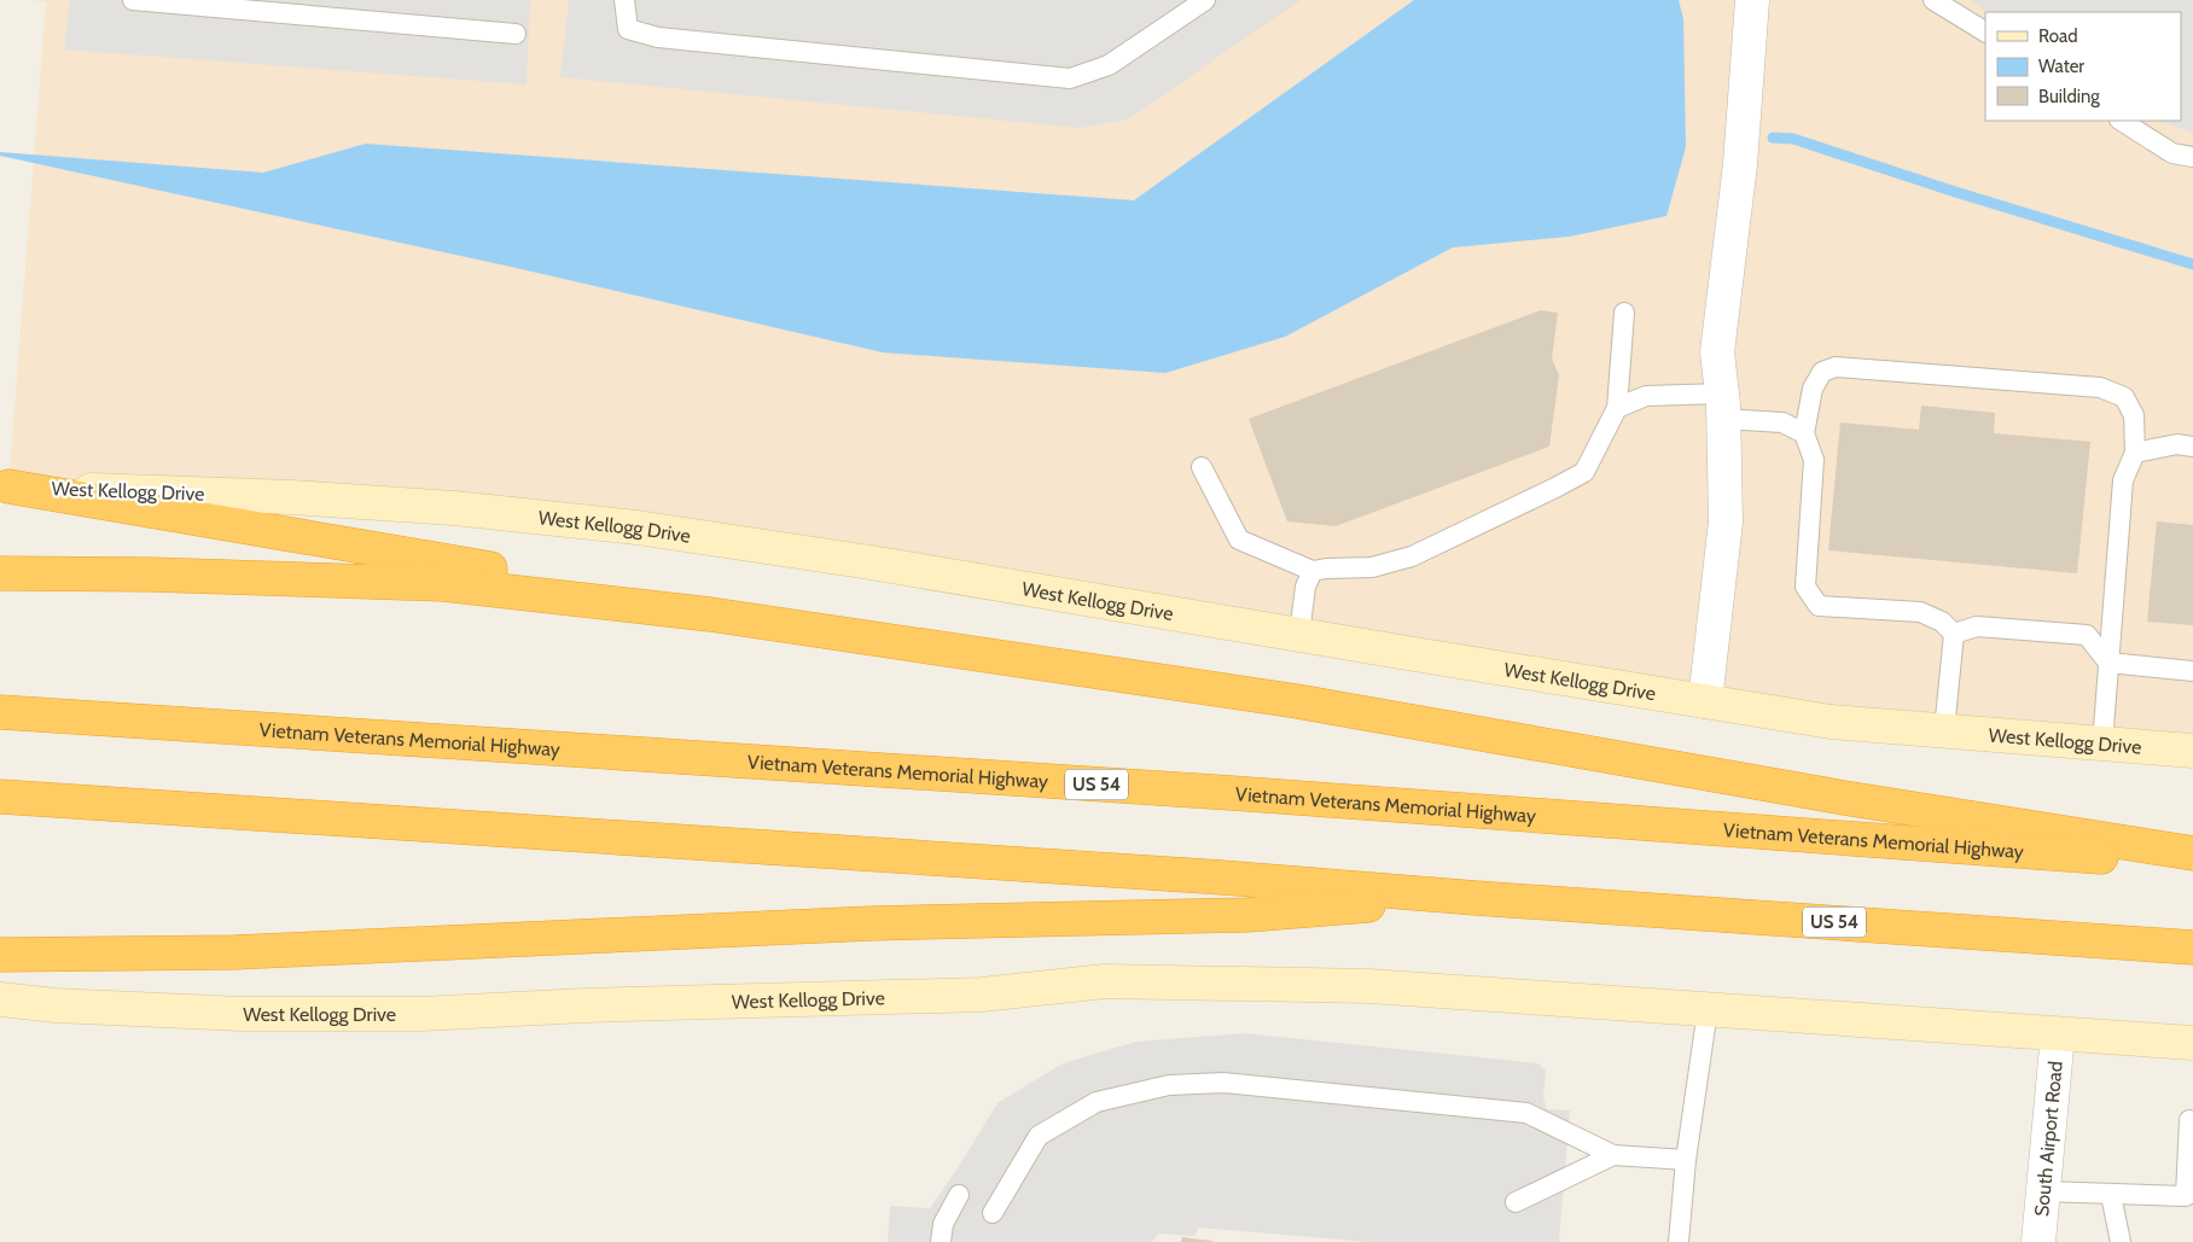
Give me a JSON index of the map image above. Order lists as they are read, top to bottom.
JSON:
{
  "streets": {
    "highway": ["Vietnam Veterans Memorial Highway", "US 54"],
    "main road": ["West Kellogg Drive"],
    "street": ["South Airport Road"]
  },
  "crossings": [
    ["West Kellogg Drive", "South Airport Road"]
  ],
  "legend": ["Road", "Water", "Building"]
}
